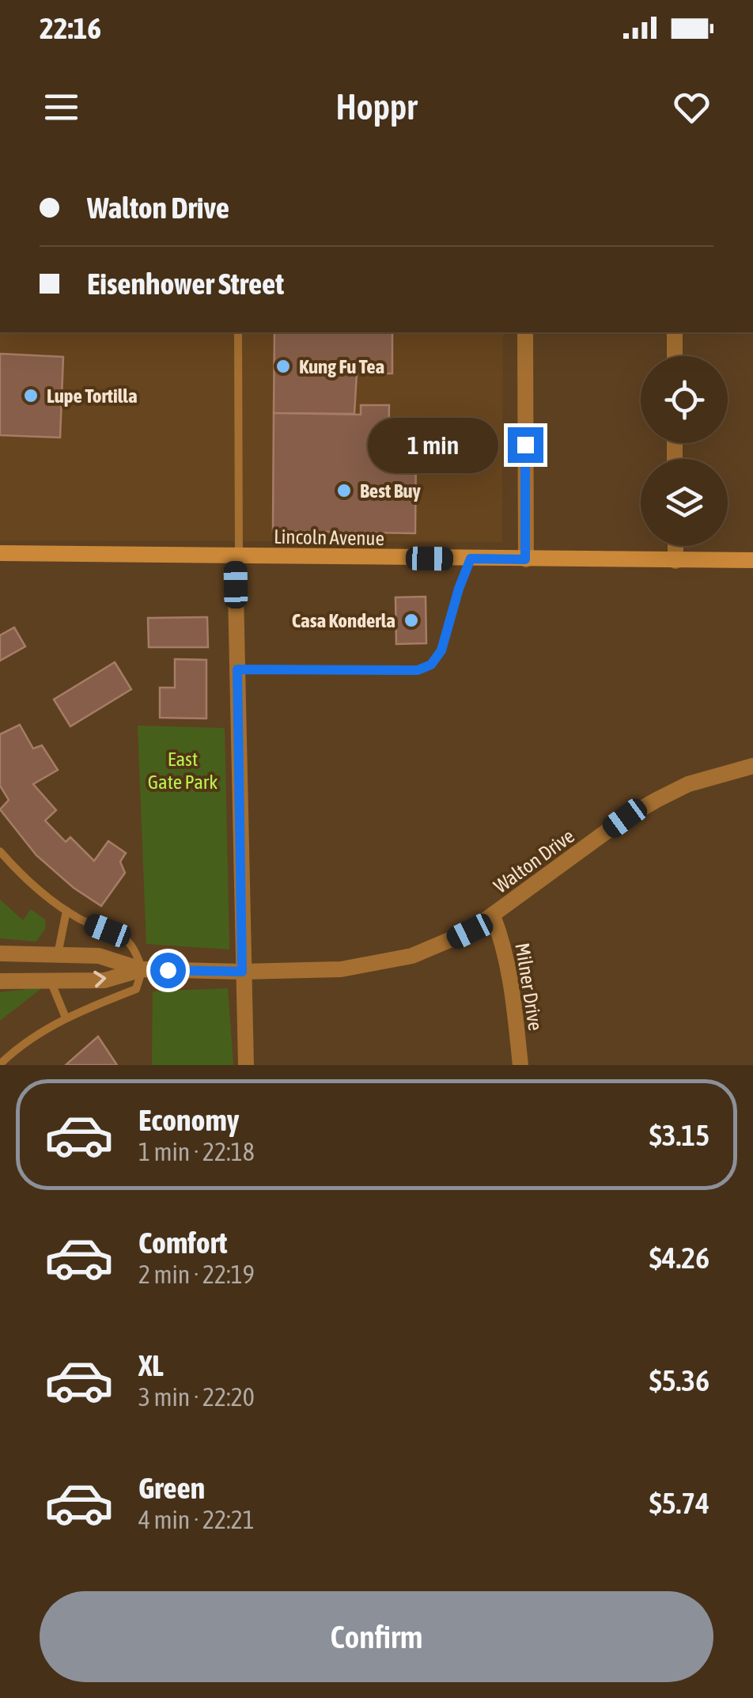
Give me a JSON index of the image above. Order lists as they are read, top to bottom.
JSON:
{
  "streets": {
    "street": ["Lincoln Avenue", "Walton Drive", "Milner Drive"]
  },
  "crossings": [
    ["Walton Drive", "Milner Drive"]
  ],
  "parks": ["East Gate Park"],
  "places": [
    "Kung Fu Tea",
    "Lupe Tortilla",
    "Best Buy",
    "Casa Konderla"
  ],
  "page": {
    "status": "22:16",
    "header": "Hoppr",
    "banner": ["Walton Drive", "Eisenhower Street"],
    "bubble": "1 min",
    "list": [
      {
        "name": "Economy",
        "note": "1 min · 22:18",
        "value": "$3.15"
      },
      {
        "name": "Comfort",
        "note": "2 min · 22:19",
        "value": "$4.26"
      },
      {
        "name": "XL",
        "note": "3 min · 22:20",
        "value": "$5.36"
      },
      {
        "name": "Green",
        "note": "4 min · 22:21",
        "value": "$5.74"
      }
    ],
    "buttons": "Confirm"
  }
}
